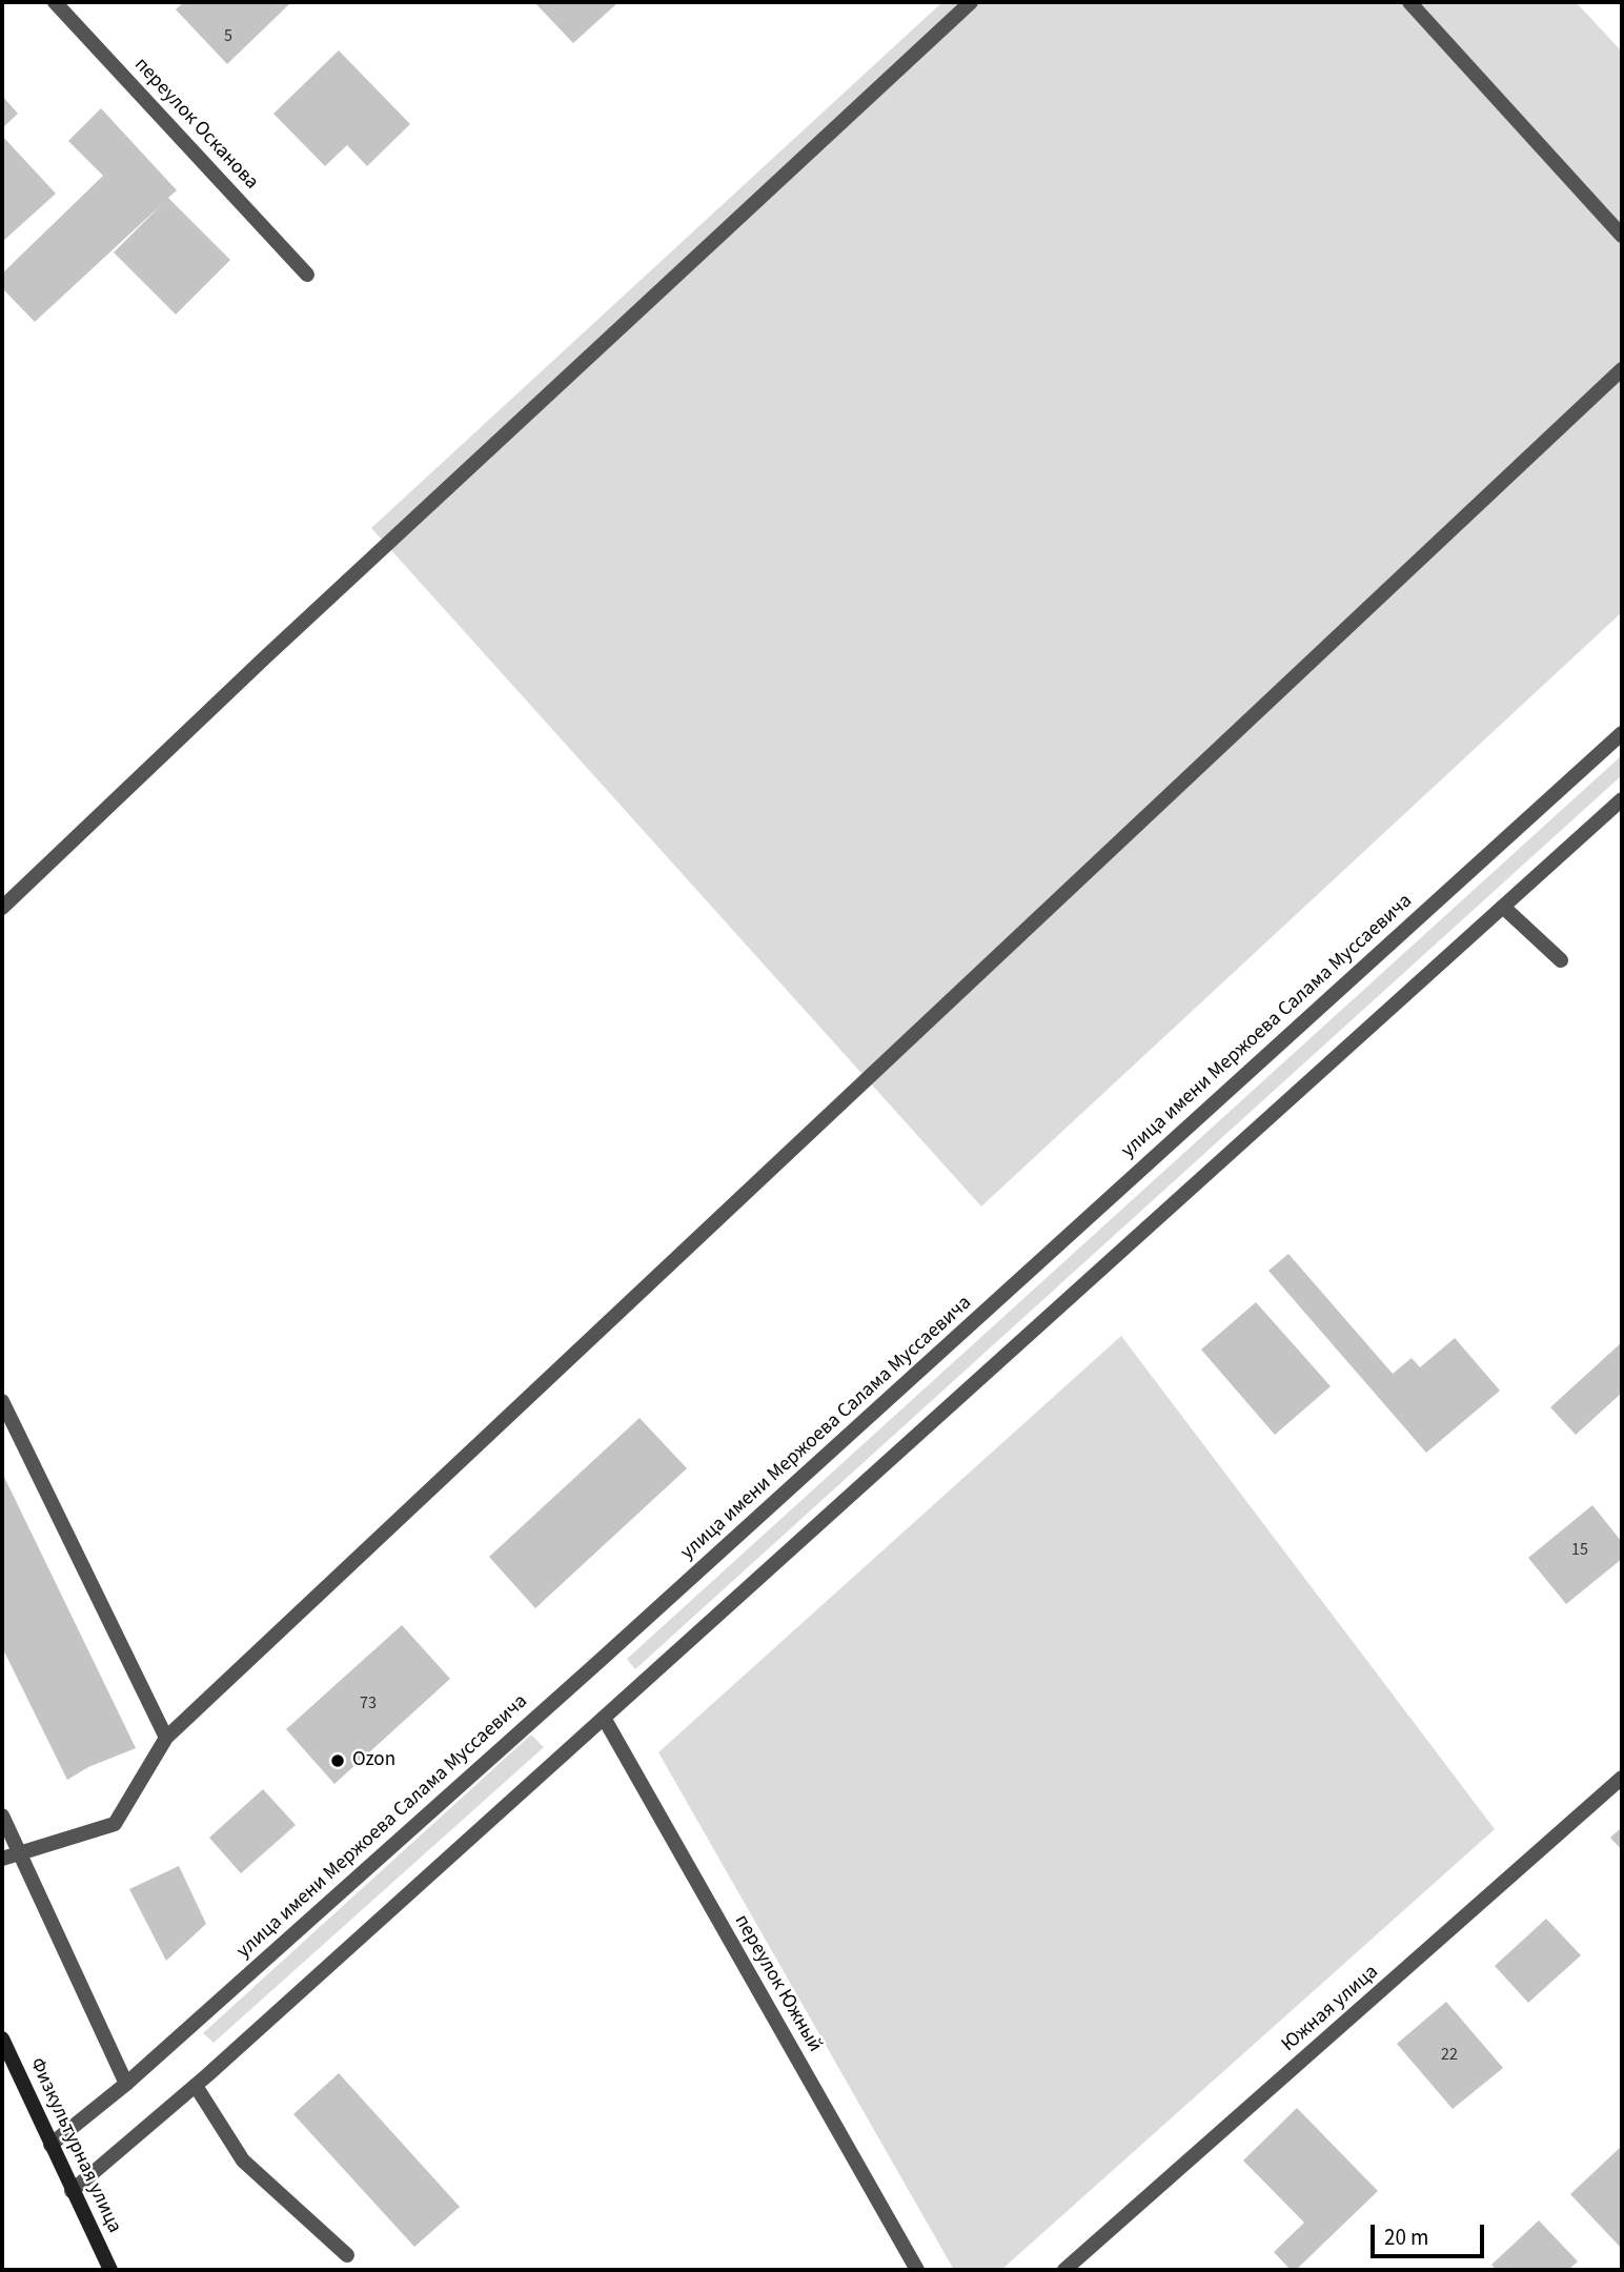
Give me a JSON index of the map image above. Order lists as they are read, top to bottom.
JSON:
{
  "streets": {
    "main road": ["Физкультурная улица"],
    "street": [
      "переулок Осканова",
      "улица имени Мержоева Салама Муссаевича",
      "переулок Южный",
      "Южная улица"
    ]
  },
  "crossings": [
    ["улица имени Мержоева Салама Муссаевича", "Физкультурная улица"]
  ],
  "places": ["Ozon"],
  "house_numbers": [
    "5",
    "15",
    "73",
    "22"
  ],
  "scale_bar": "20 m"
}
